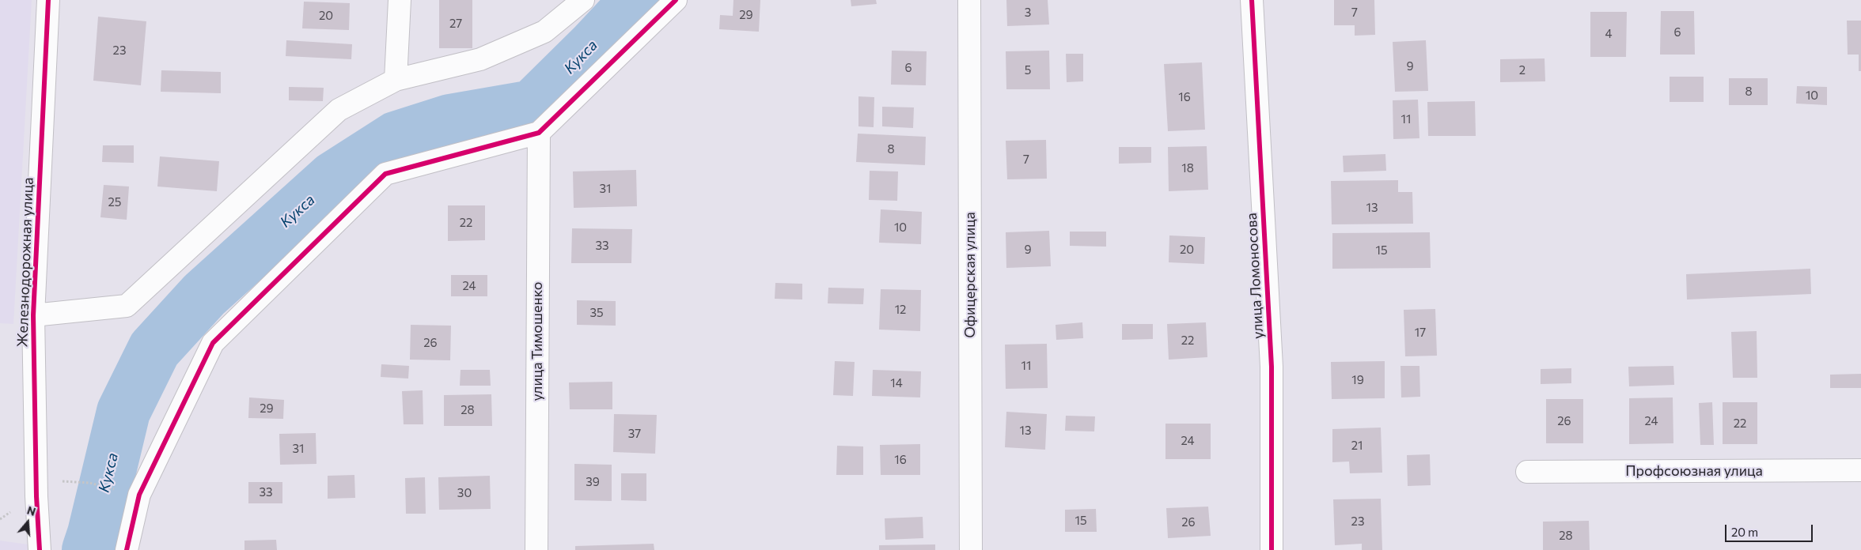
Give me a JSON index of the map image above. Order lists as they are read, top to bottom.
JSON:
{
  "streets": {
    "street": [
      "Железнодорожная улица",
      "Офицерская улица",
      "улица Ломоносова",
      "улица Тимошенко",
      "Профсоюзная улица"
    ]
  },
  "water": ["Кукса"],
  "house_numbers": [
    "3",
    "7",
    "29",
    "20",
    "27",
    "6",
    "4",
    "23",
    "9",
    "6",
    "5",
    "2",
    "8",
    "10",
    "16",
    "11",
    "8",
    "7",
    "18",
    "31",
    "25",
    "13",
    "22",
    "10",
    "33",
    "9",
    "20",
    "15",
    "24",
    "12",
    "35",
    "17",
    "22",
    "26",
    "11",
    "19",
    "14",
    "29",
    "28",
    "26",
    "24",
    "22",
    "13",
    "37",
    "24",
    "21",
    "31",
    "16",
    "39",
    "33",
    "30",
    "15",
    "23",
    "26",
    "28"
  ],
  "scale_bar": "20 m",
  "north": "top"
}
